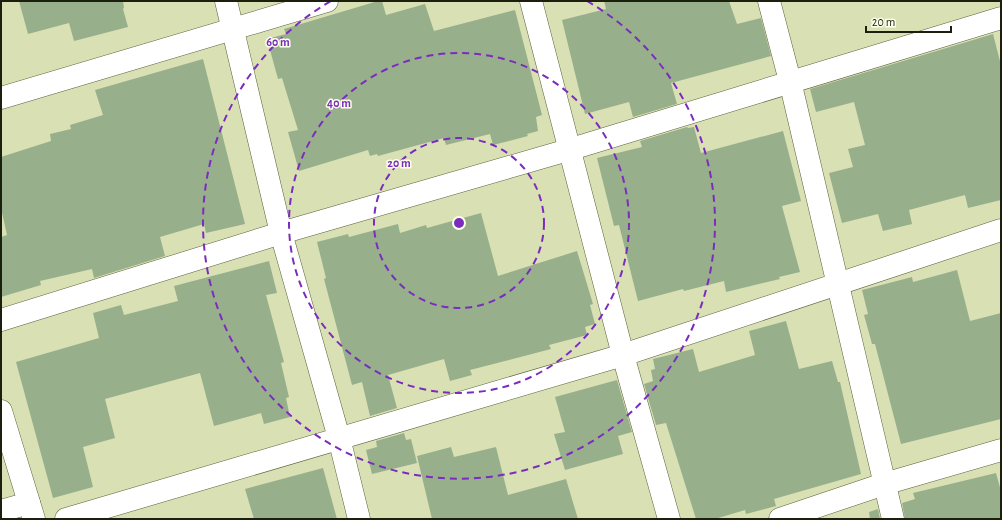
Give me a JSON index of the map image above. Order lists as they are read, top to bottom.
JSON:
{
  "scale_bar": "20 m",
  "rings": ["60 m", "40 m", "20 m"]
}
